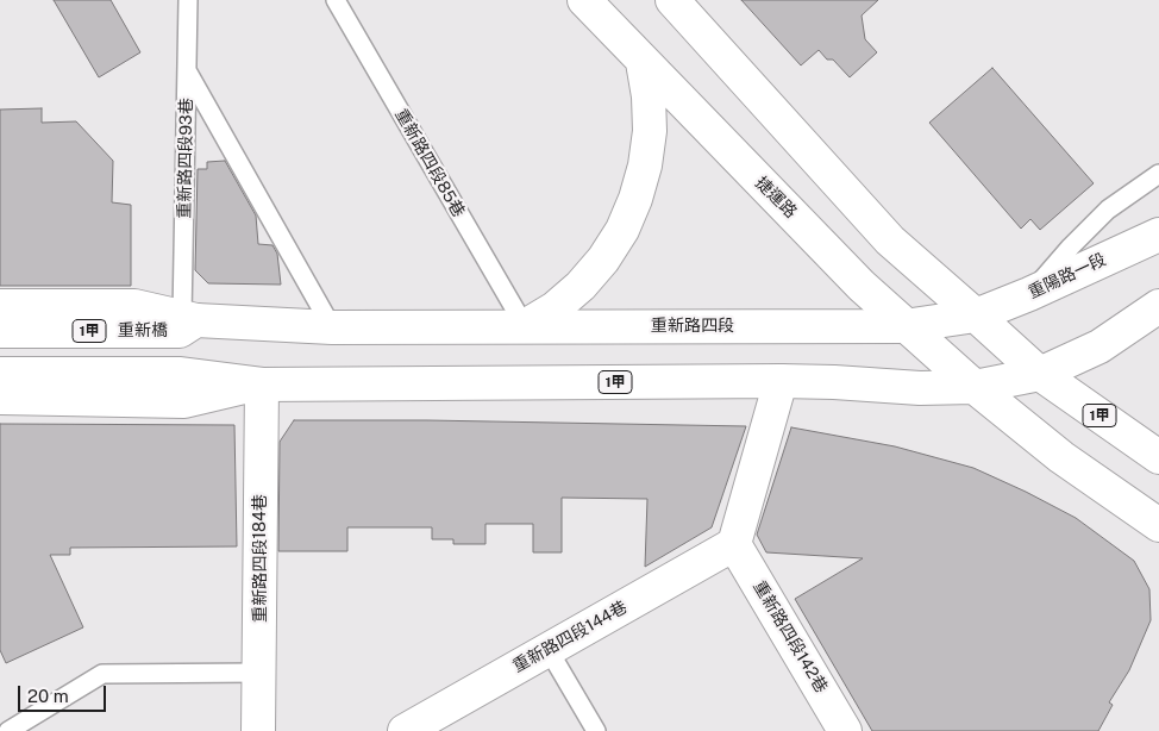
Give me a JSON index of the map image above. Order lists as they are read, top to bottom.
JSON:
{
  "streets": {
    "main road": [
      "捷運路",
      "重陽路一段",
      "重新路四段",
      "1甲",
      "重新橋",
      "重新路四段184巷",
      "重新路四段144巷",
      "重新路四段142巷"
    ],
    "lane": ["重新路四段93巷", "重新路四段85巷"]
  },
  "crossings": [
    ["重新路四段93巷", "重新路四段"],
    ["重新路四段93巷", "重新橋"],
    ["重新路四段85巷", "重新路四段"],
    ["捷運路", "重新路四段"],
    ["捷運路", "1甲"],
    ["重陽路一段", "重新路四段"],
    ["重陽路一段", "1甲"],
    ["重新路四段", "1甲"],
    ["重新路四段", "重新橋"],
    ["1甲", "重新路四段184巷"],
    ["重新路四段144巷", "重新路四段142巷"]
  ],
  "scale_bar": "20 m"
}
